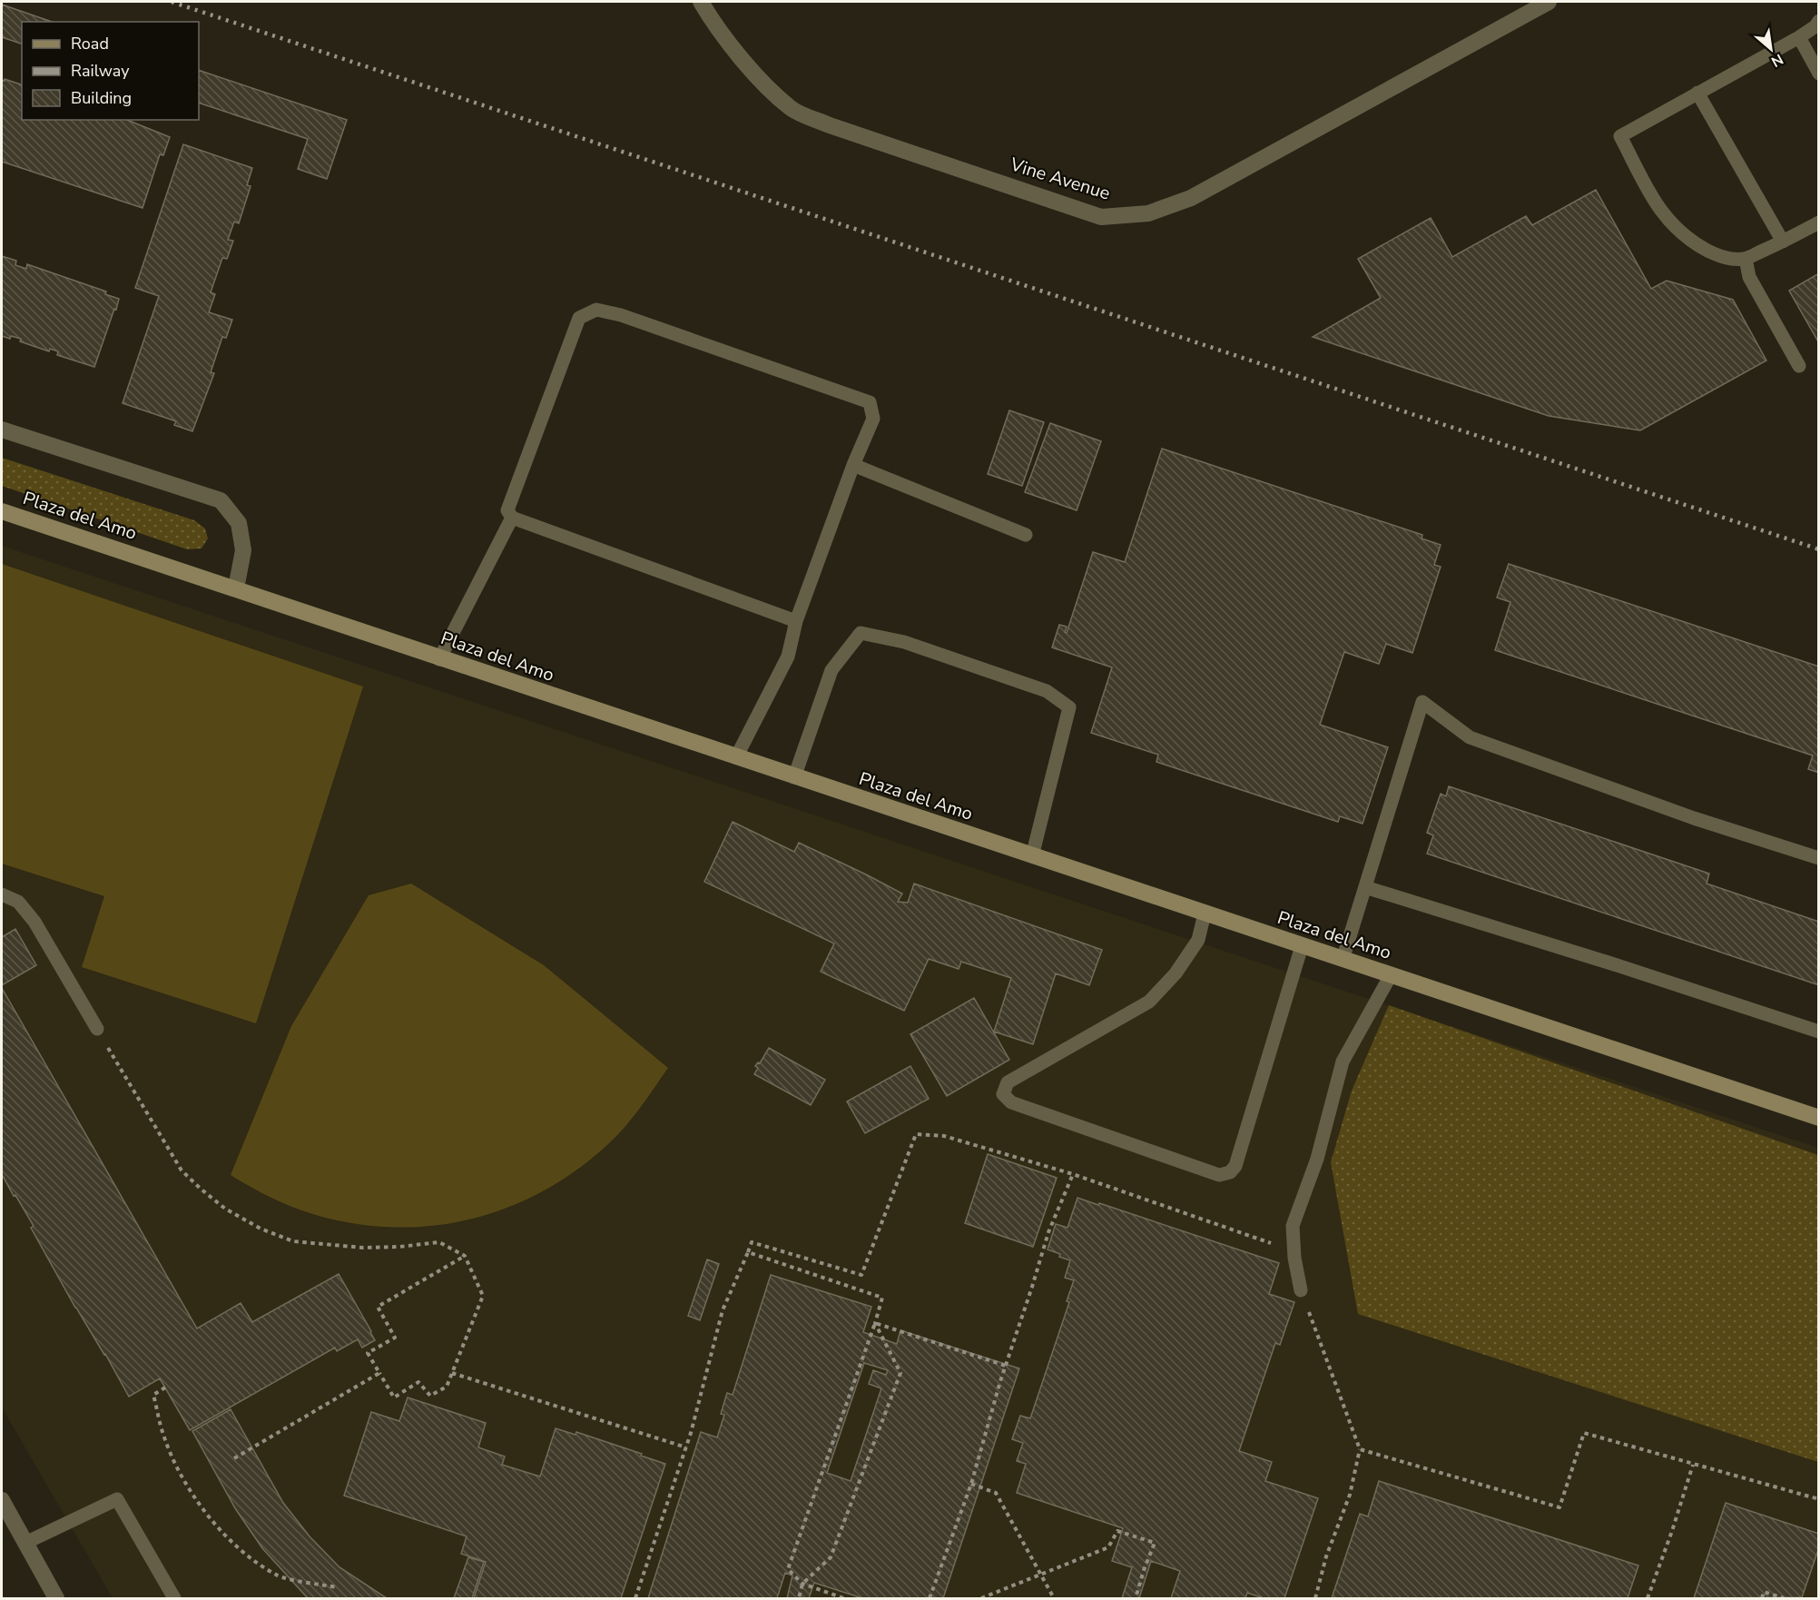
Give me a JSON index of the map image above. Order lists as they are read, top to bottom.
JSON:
{
  "streets": {
    "main road": ["Plaza del Amo"],
    "street": ["Vine Avenue"]
  },
  "legend": ["Road", "Railway", "Building"],
  "north": "bottom right"
}
